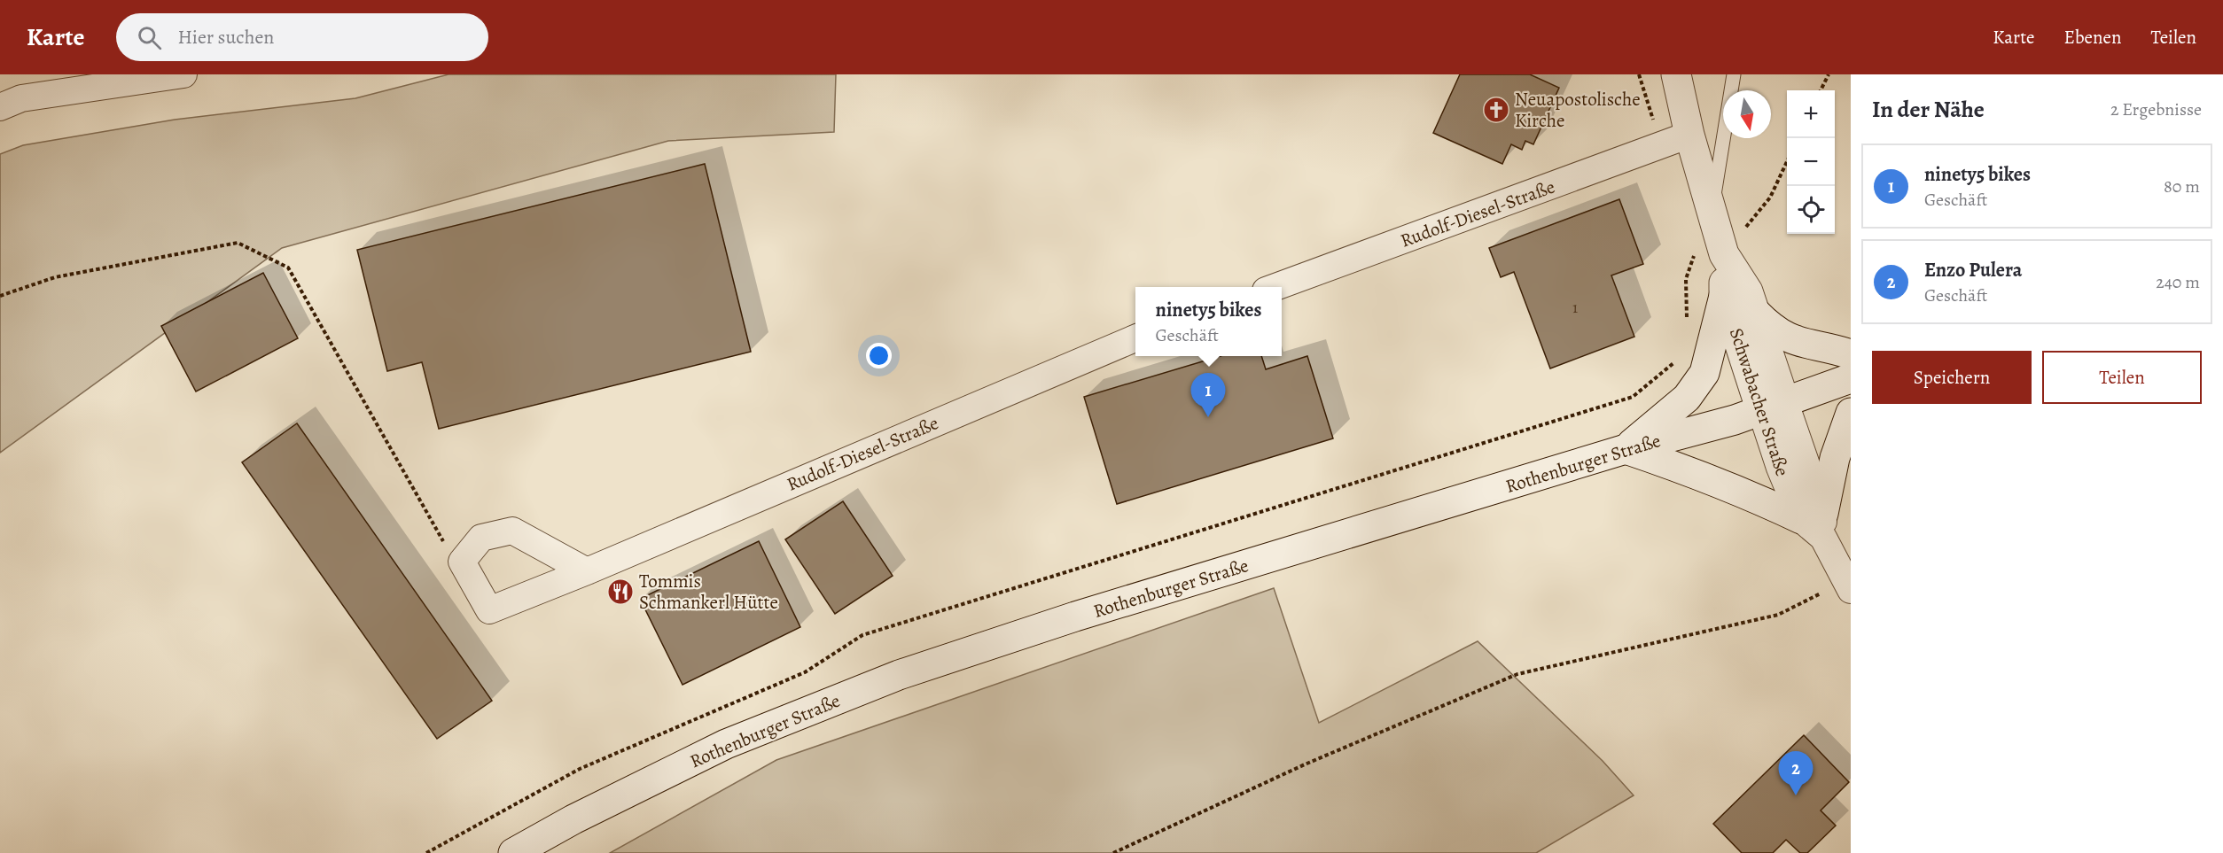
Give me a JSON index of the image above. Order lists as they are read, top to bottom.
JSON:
{
  "streets": {
    "main road": ["Schwabacher Straße", "Rothenburger Straße"],
    "street": ["Rudolf-Diesel-Straße"]
  },
  "crossings": [
    ["Rudolf-Diesel-Straße", "Schwabacher Straße"],
    ["Schwabacher Straße", "Rothenburger Straße"]
  ],
  "places": {
    "church": ["Neuapostolische Kirche"],
    "restaurant": ["Tommis Schmankerl Hütte"]
  },
  "house_numbers": ["1"],
  "north": "bottom",
  "page": {
    "header": "Karte",
    "search": "Hier suchen",
    "nav": ["Karte", "Ebenen", "Teilen"],
    "heading": ["In der Nähe", "2 Ergebnisse"],
    "map_buttons": ["+", "−"],
    "list": [
      {
        "mark": "1",
        "name": "ninety5 bikes",
        "note": "Geschäft",
        "value": "80 m"
      },
      {
        "mark": "2",
        "name": "Enzo Pulera",
        "note": "Geschäft",
        "value": "240 m"
      }
    ],
    "popup": ["ninety5 bikes", "Geschäft"],
    "buttons": ["Speichern", "Teilen"],
    "pins": ["1", "2"]
  }
}
